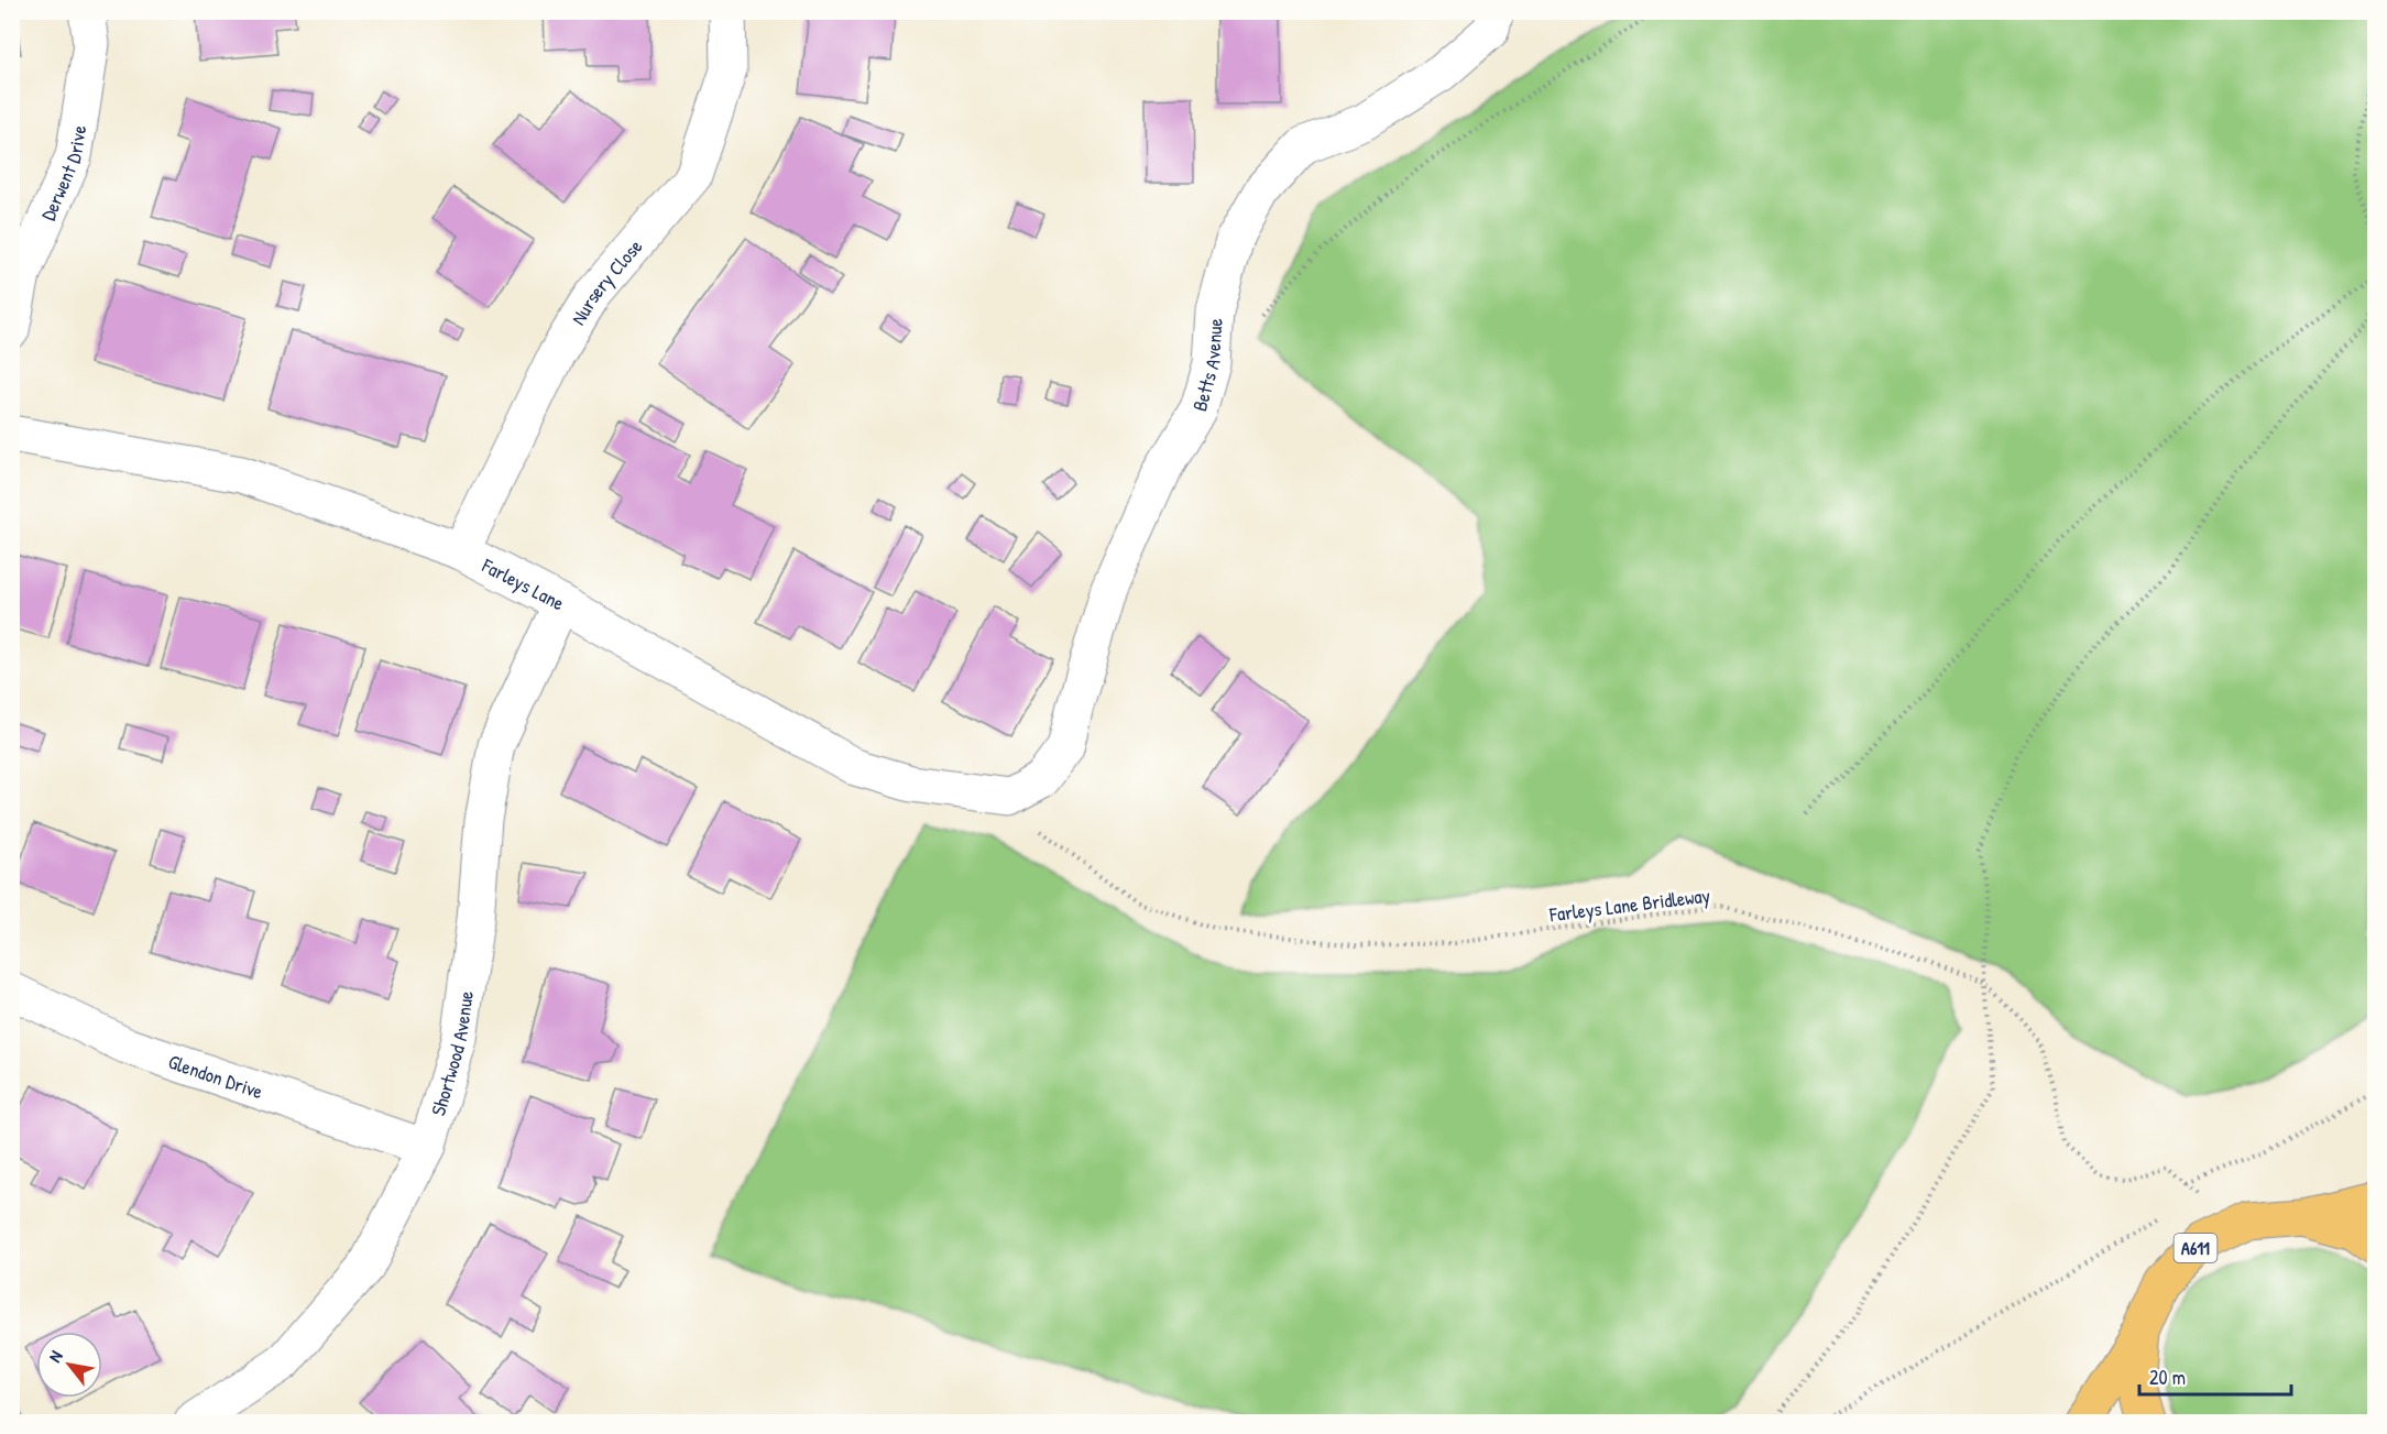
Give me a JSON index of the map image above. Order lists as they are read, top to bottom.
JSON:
{
  "streets": {
    "main road": ["A611"],
    "street": [
      "Derwent Drive",
      "Nursery Close",
      "Betts Avenue",
      "Farleys Lane",
      "Shortwood Avenue",
      "Glendon Drive"
    ],
    "path": ["Farleys Lane Bridleway"]
  },
  "crossings": [
    ["Nursery Close", "Farleys Lane"],
    ["Betts Avenue", "Farleys Lane"],
    ["Betts Avenue", "Farleys Lane Bridleway"],
    ["Farleys Lane", "Farleys Lane Bridleway"],
    ["Farleys Lane", "Shortwood Avenue"],
    ["Shortwood Avenue", "Glendon Drive"]
  ],
  "scale_bar": "20 m",
  "north": "top left"
}
